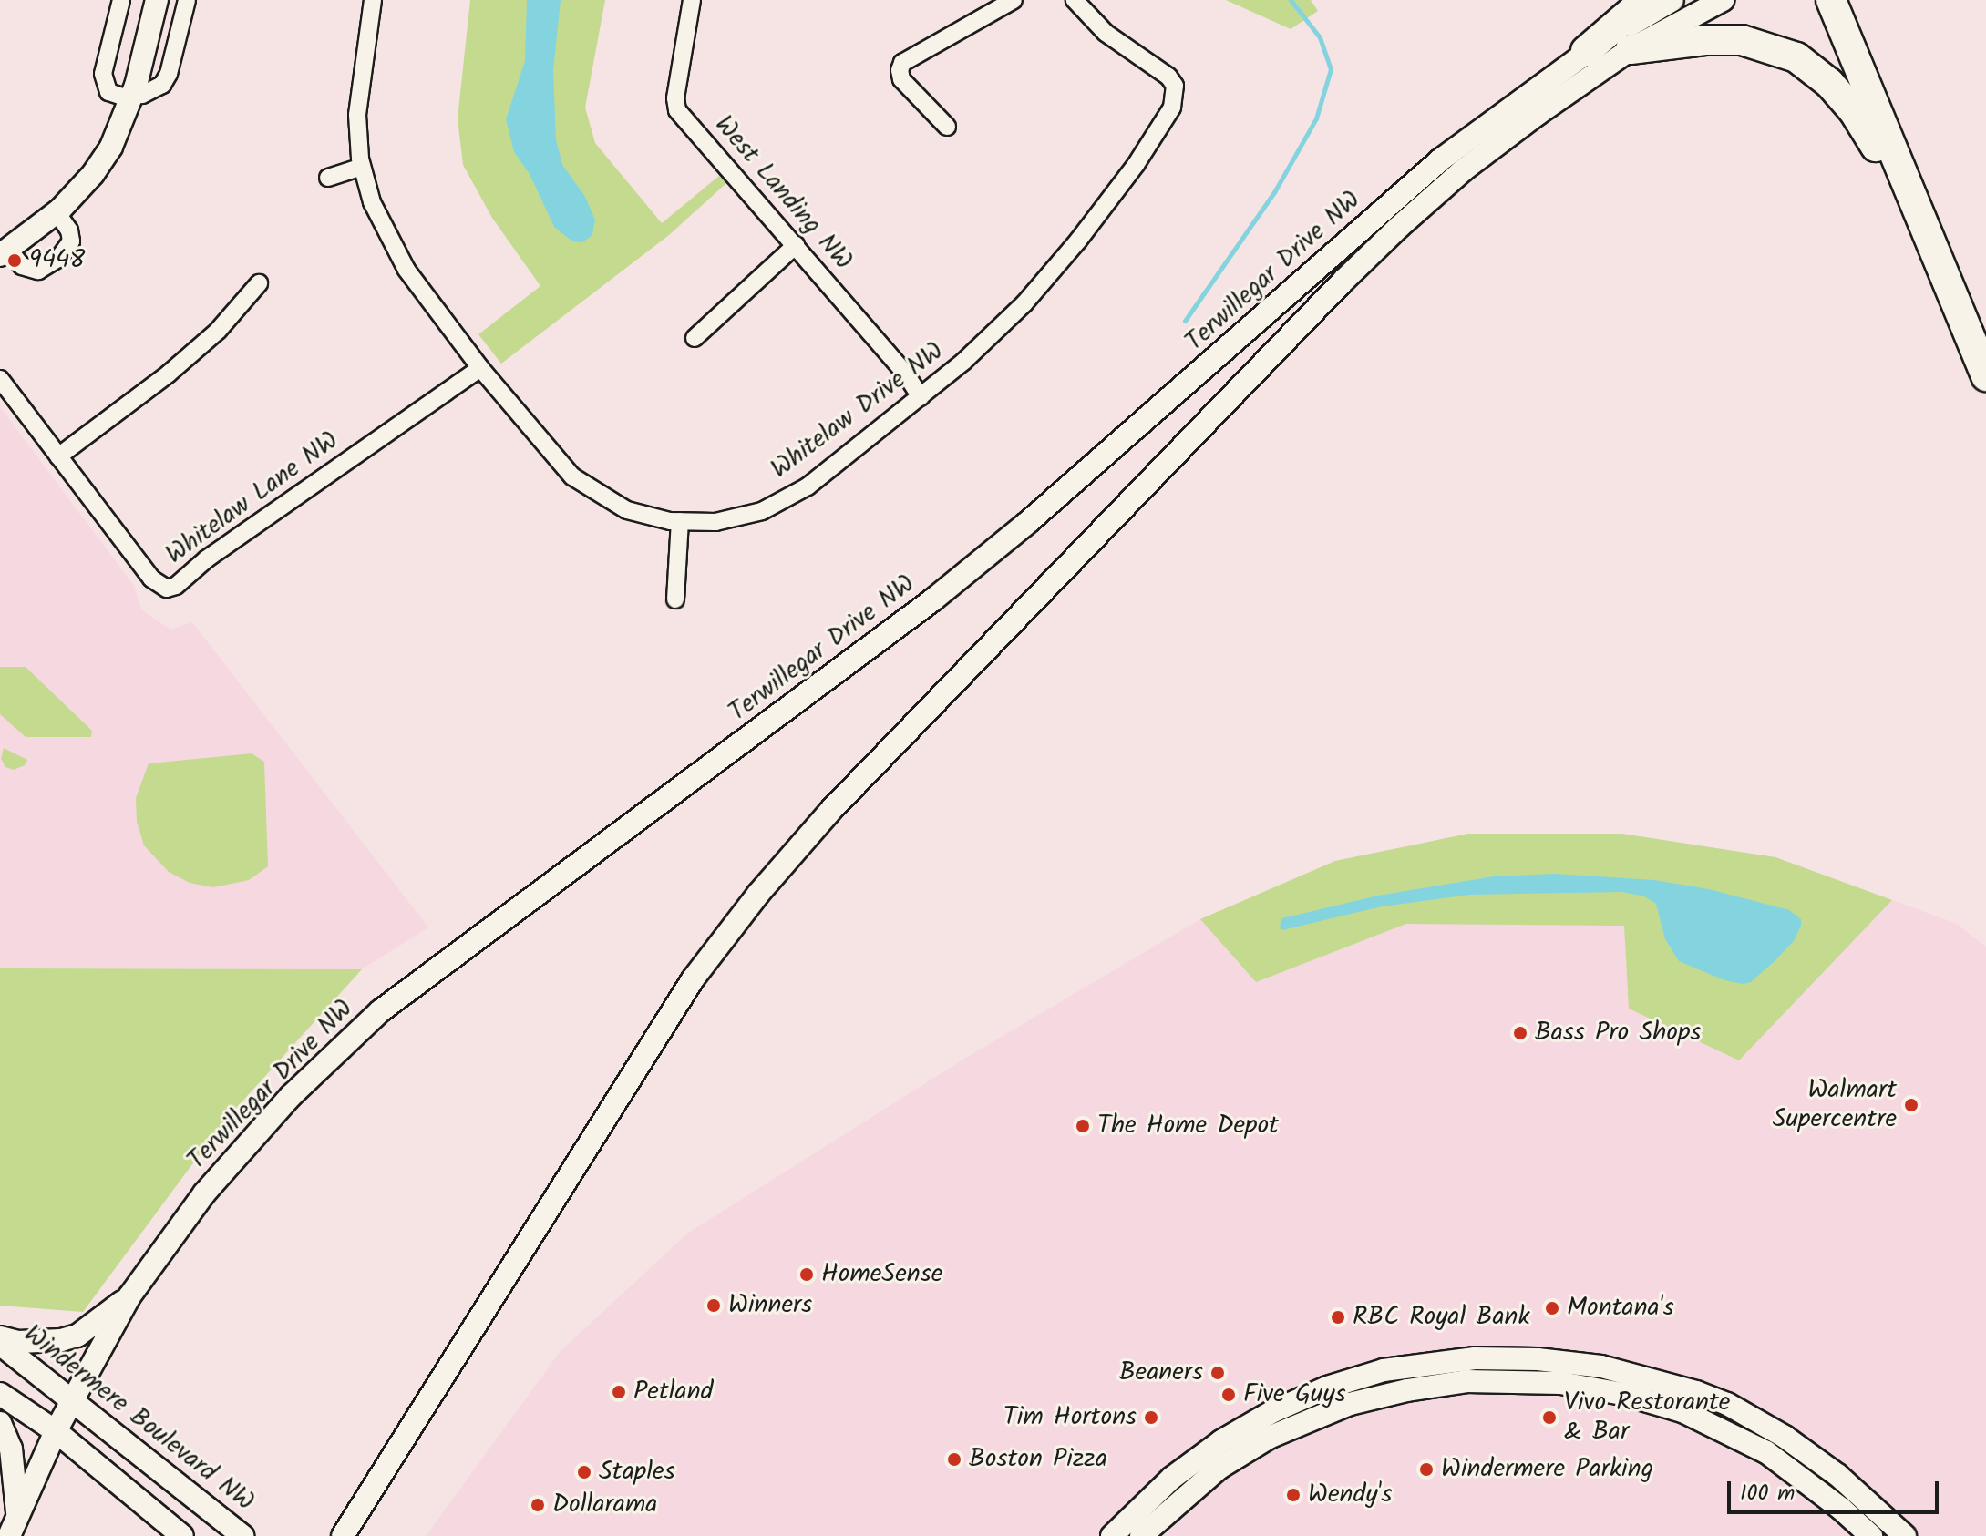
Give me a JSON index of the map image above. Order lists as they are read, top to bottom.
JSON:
{
  "streets": {
    "main road": ["Terwillegar Drive NW", "Windermere Boulevard NW"],
    "street": ["West Landing NW", "Whitelaw Drive NW", "Whitelaw Lane NW"]
  },
  "crossings": [
    ["West Landing NW", "Whitelaw Drive NW"],
    ["Terwillegar Drive NW", "Windermere Boulevard NW"],
    ["Whitelaw Drive NW", "Whitelaw Lane NW"]
  ],
  "places": [
    "9448",
    "Bass Pro Shops",
    "Walmart Supercentre",
    "The Home Depot",
    "HomeSense",
    "Winners",
    "Montana's",
    "RBC Royal Bank",
    "Beaners",
    "Petland",
    "Five Guys",
    "Tim Hortons",
    "Vivo Restorante & Bar",
    "Boston Pizza",
    "Windermere Parking",
    "Staples",
    "Wendy's",
    "Dollarama"
  ],
  "scale_bar": "100 m"
}
